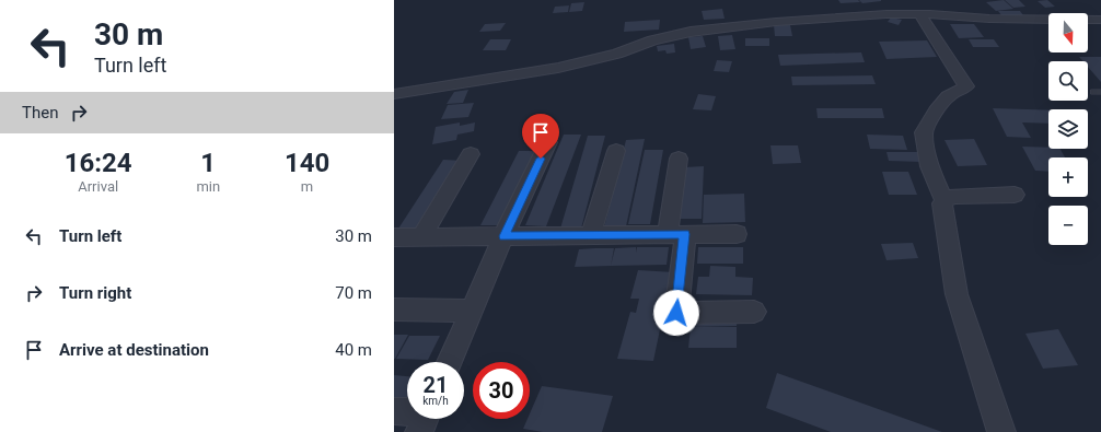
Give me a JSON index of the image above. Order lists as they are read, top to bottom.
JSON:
{
  "north": "bottom",
  "page": {
    "turn": ["30 m", "Turn left"],
    "map_buttons": ["+", "−"],
    "then": "Then",
    "eta": [
      "16:24",
      "Arrival",
      "1",
      "min",
      "140",
      "m"
    ],
    "list": [
      {
        "name": "Turn left",
        "value": "30 m"
      },
      {
        "name": "Turn right",
        "value": "70 m"
      },
      {
        "name": "Arrive at destination",
        "value": "40 m"
      }
    ],
    "speed": "21 km/h",
    "limit": "30"
  }
}
